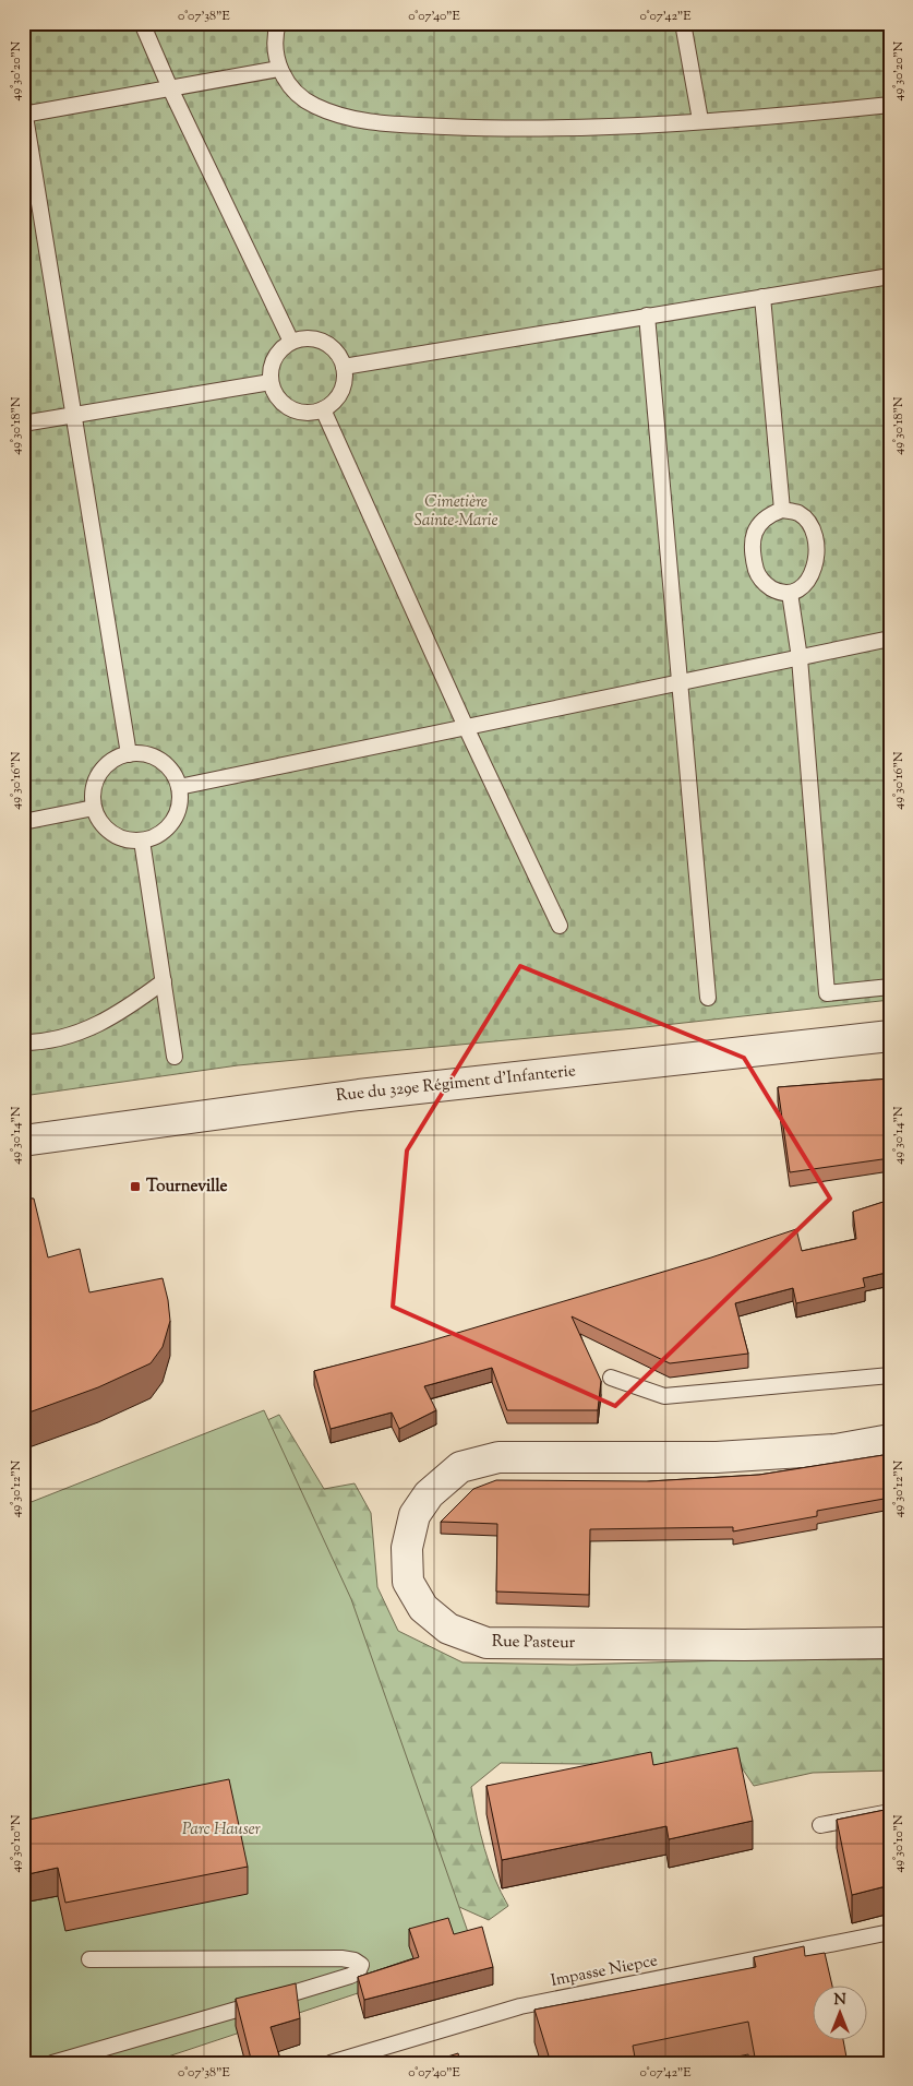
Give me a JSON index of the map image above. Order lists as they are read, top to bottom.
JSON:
{
  "streets": {
    "street": ["Rue du 329e Régiment d'Infanterie", "Rue Pasteur"],
    "lane": ["Impasse Niepce"]
  },
  "parks": ["Cimetière Sainte-Marie", "Parc Hauser"],
  "places": {
    "transit": ["Tourneville"]
  },
  "north": "top",
  "coordinates": [
    "0°07'38\"E",
    "0°07'40\"E",
    "0°07'42\"E",
    "49°30'20\"N",
    "49°30'18\"N",
    "49°30'16\"N",
    "49°30'14\"N",
    "49°30'12\"N",
    "49°30'10\"N"
  ]
}
